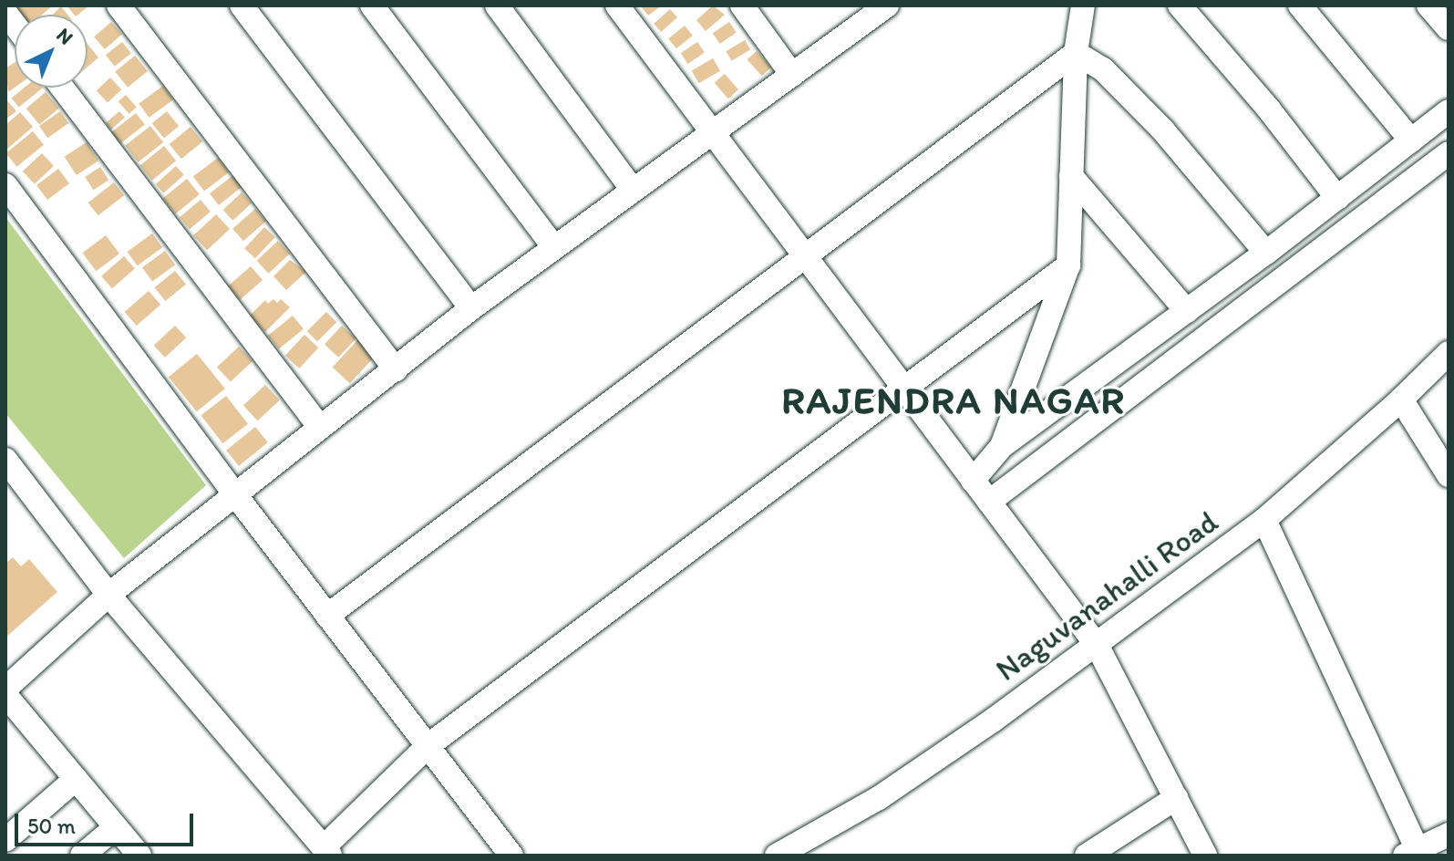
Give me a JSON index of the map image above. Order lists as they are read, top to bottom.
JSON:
{
  "streets": {
    "street": ["Naguvanahalli Road"]
  },
  "districts": ["RAJENDRA NAGAR"],
  "scale_bar": "50 m",
  "north": "top right"
}
